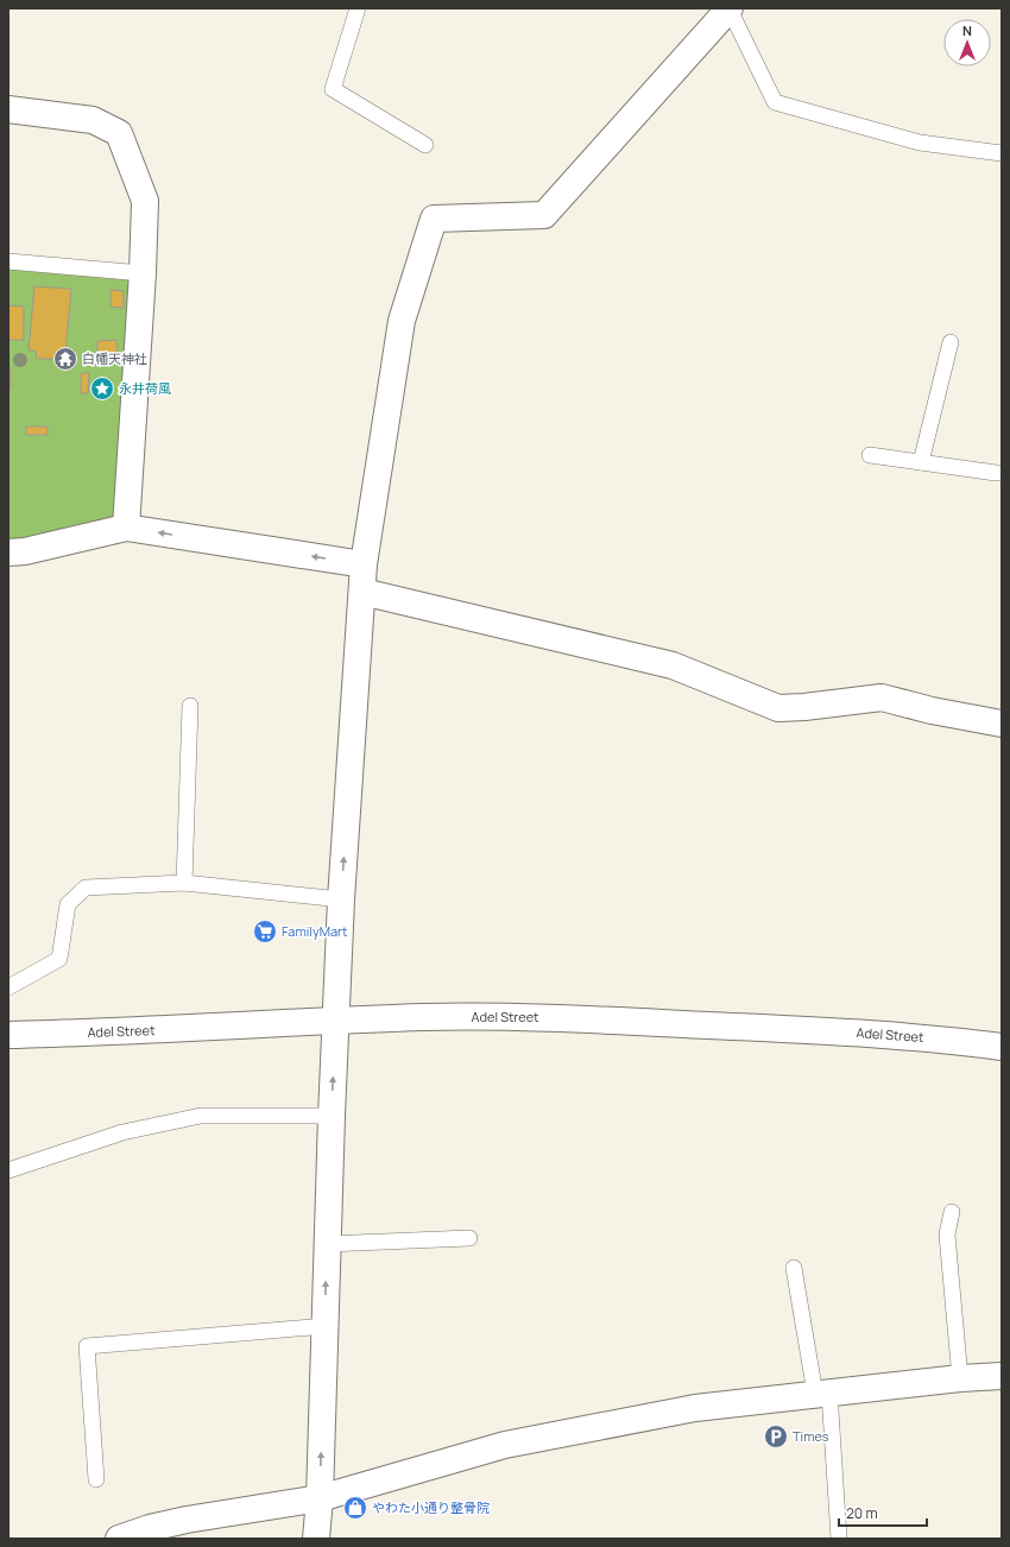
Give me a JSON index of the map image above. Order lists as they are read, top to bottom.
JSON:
{
  "streets": {
    "street": ["Adel Street"]
  },
  "places": {
    "temple": ["白幡天神社"],
    "place": ["永井荷風"],
    "supermarket": ["FamilyMart"],
    "parking": ["Times"],
    "shop": ["やわた小通り整骨院"]
  },
  "scale_bar": "20 m",
  "north": "top"
}
